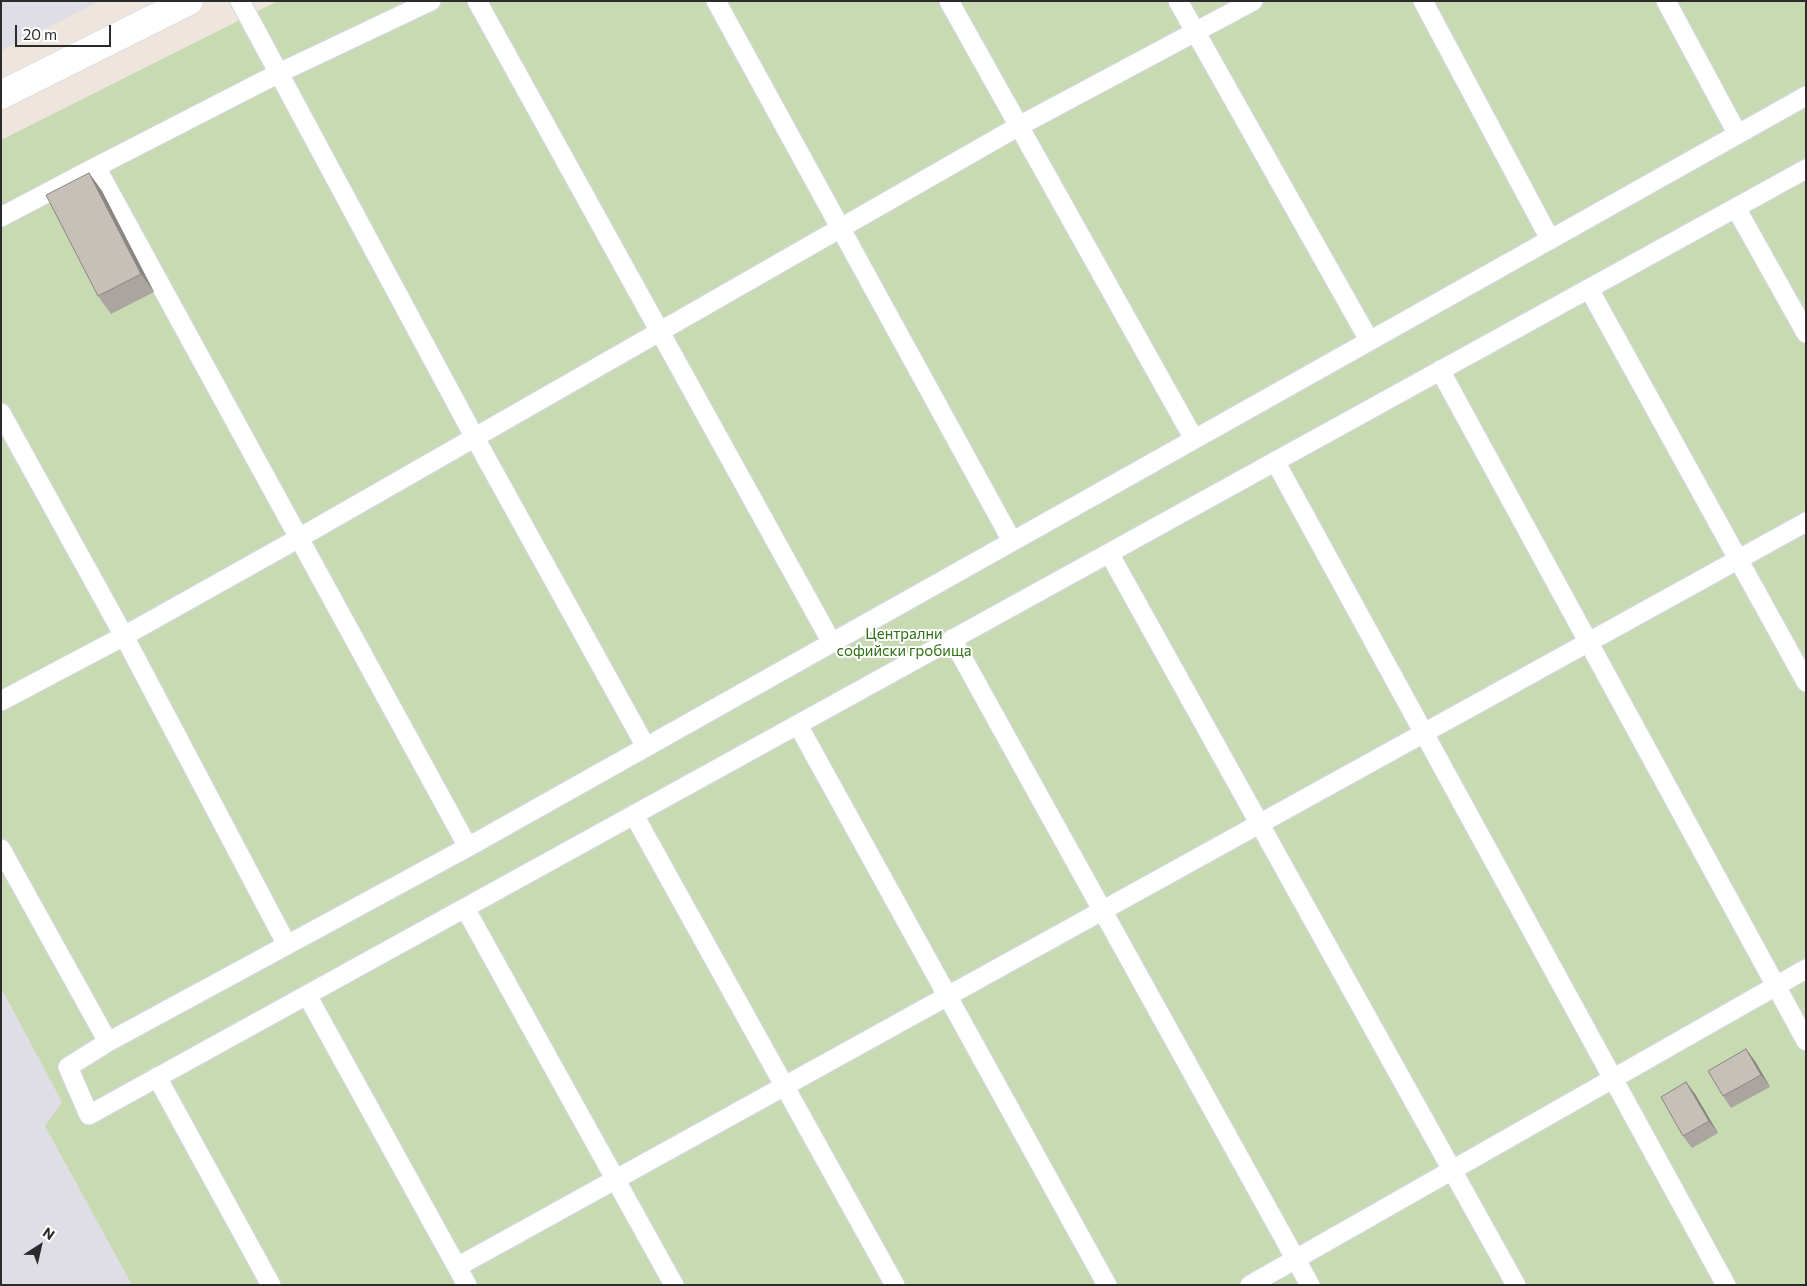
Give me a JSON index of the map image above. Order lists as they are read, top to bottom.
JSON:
{
  "parks": ["Централни софийски гробища"],
  "scale_bar": "20 m",
  "north": "top right"
}
